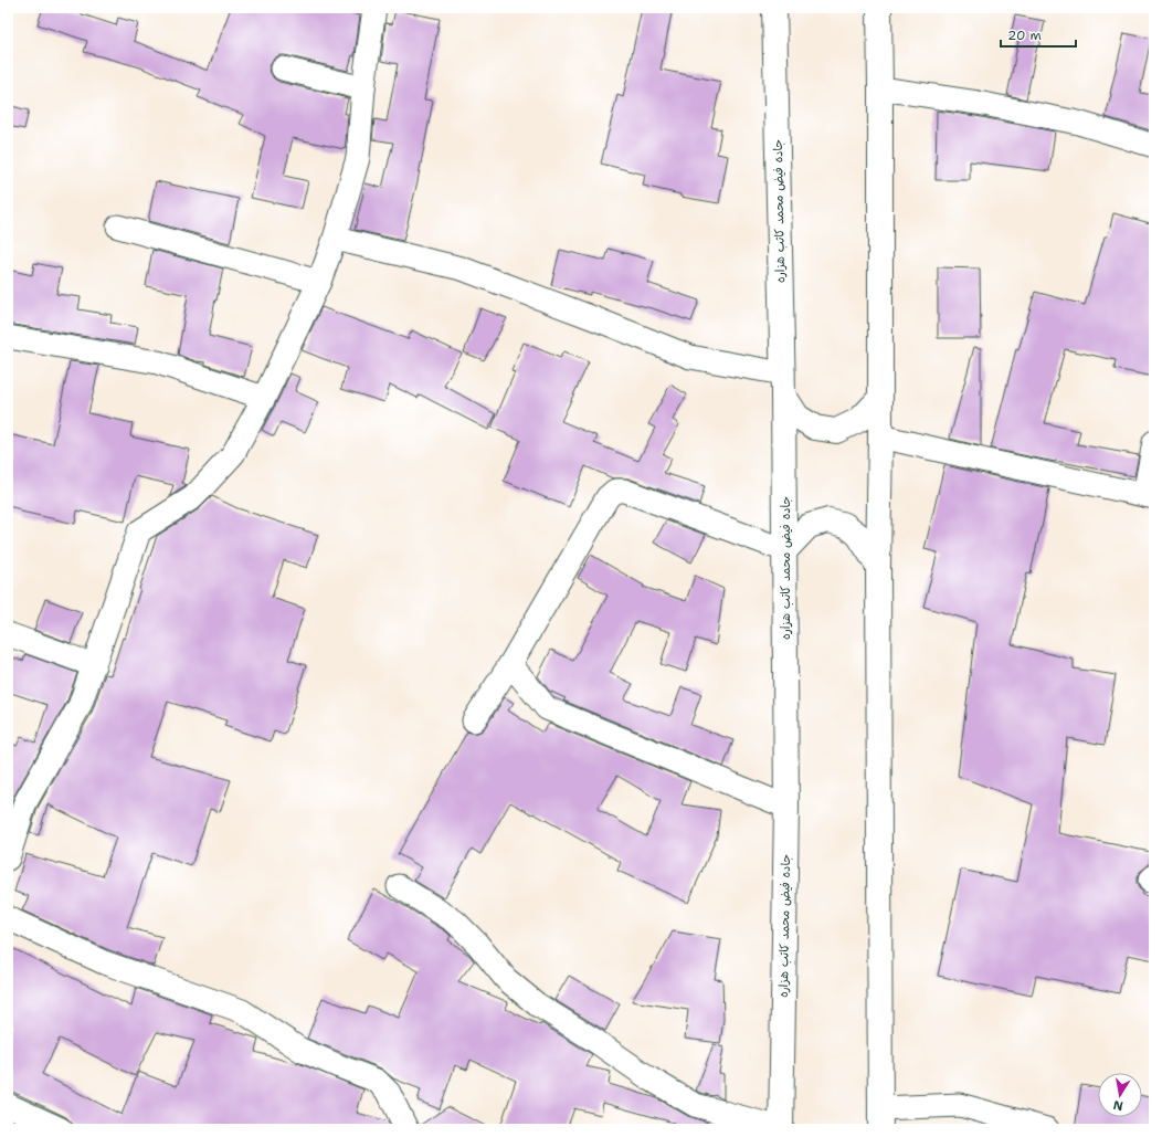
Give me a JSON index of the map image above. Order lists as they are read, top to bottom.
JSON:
{
  "streets": {
    "main road": ["جاده فیض محمد کاتب هزاره"]
  },
  "scale_bar": "20 m",
  "north": "bottom"
}
